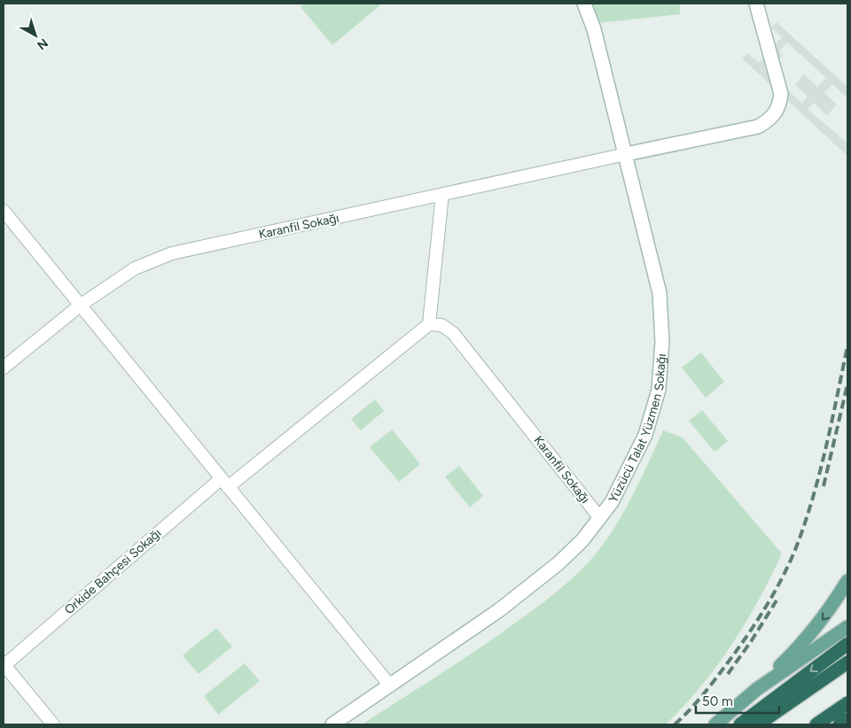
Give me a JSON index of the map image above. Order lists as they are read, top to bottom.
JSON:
{
  "streets": {
    "street": ["Karanfil Sokağı", "Yüzücü Talat Yüzmen Sokağı", "Orkide Bahçesi Sokağı"]
  },
  "crossings": [
    ["Karanfil Sokağı", "Yüzücü Talat Yüzmen Sokağı"]
  ],
  "scale_bar": "50 m",
  "north": "bottom right"
}
